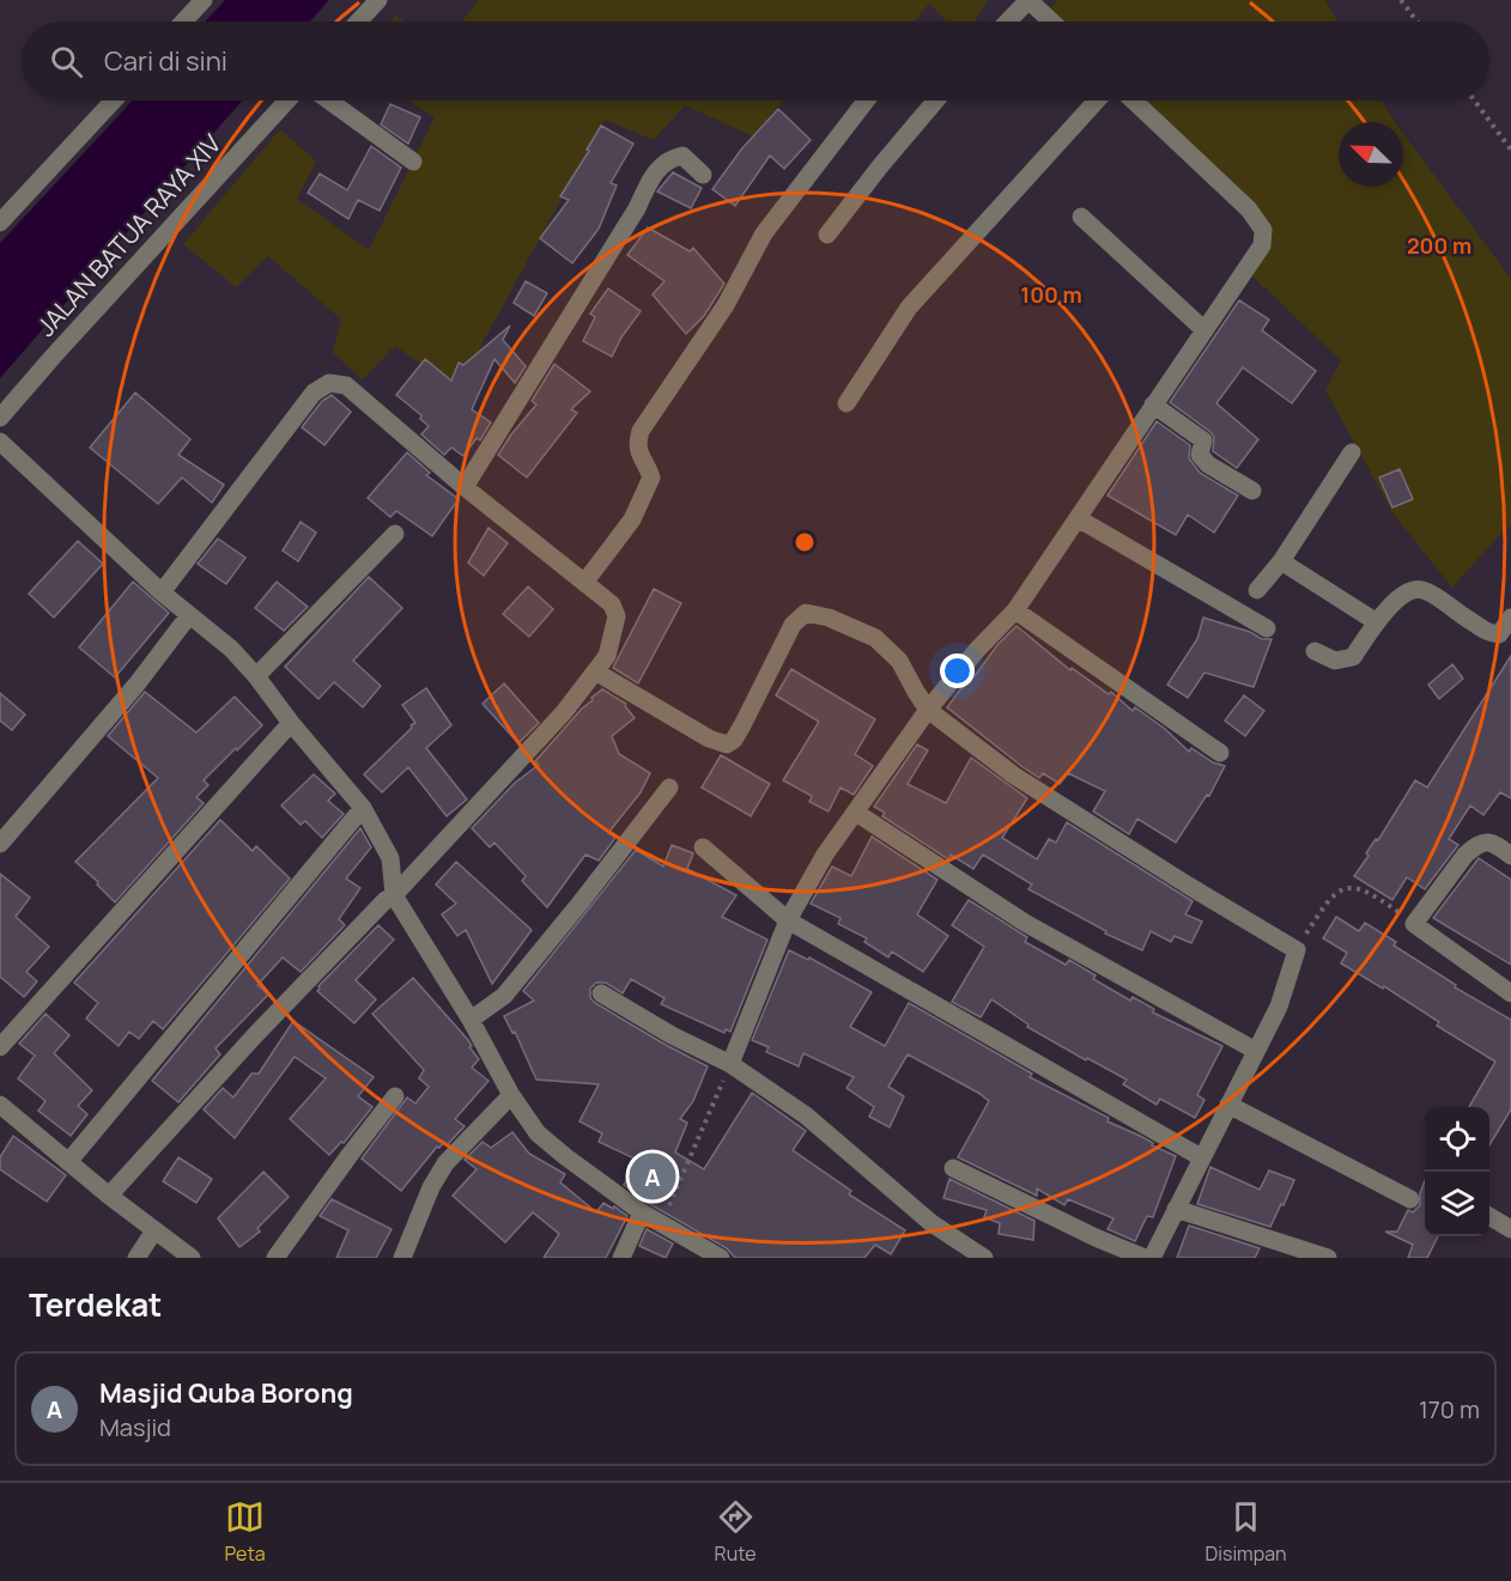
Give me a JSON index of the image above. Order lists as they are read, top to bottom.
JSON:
{
  "streets": {
    "street": ["JALAN BATUA RAYA XIV"]
  },
  "north": "top left",
  "page": {
    "search": "Cari di sini",
    "pins": "A",
    "heading": "Terdekat",
    "list": [
      {
        "mark": "A",
        "name": "Masjid Quba Borong",
        "note": "Masjid",
        "value": "170 m"
      }
    ],
    "nav": ["Peta", "Rute", "Disimpan"]
  },
  "rings": ["200 m", "100 m"]
}
